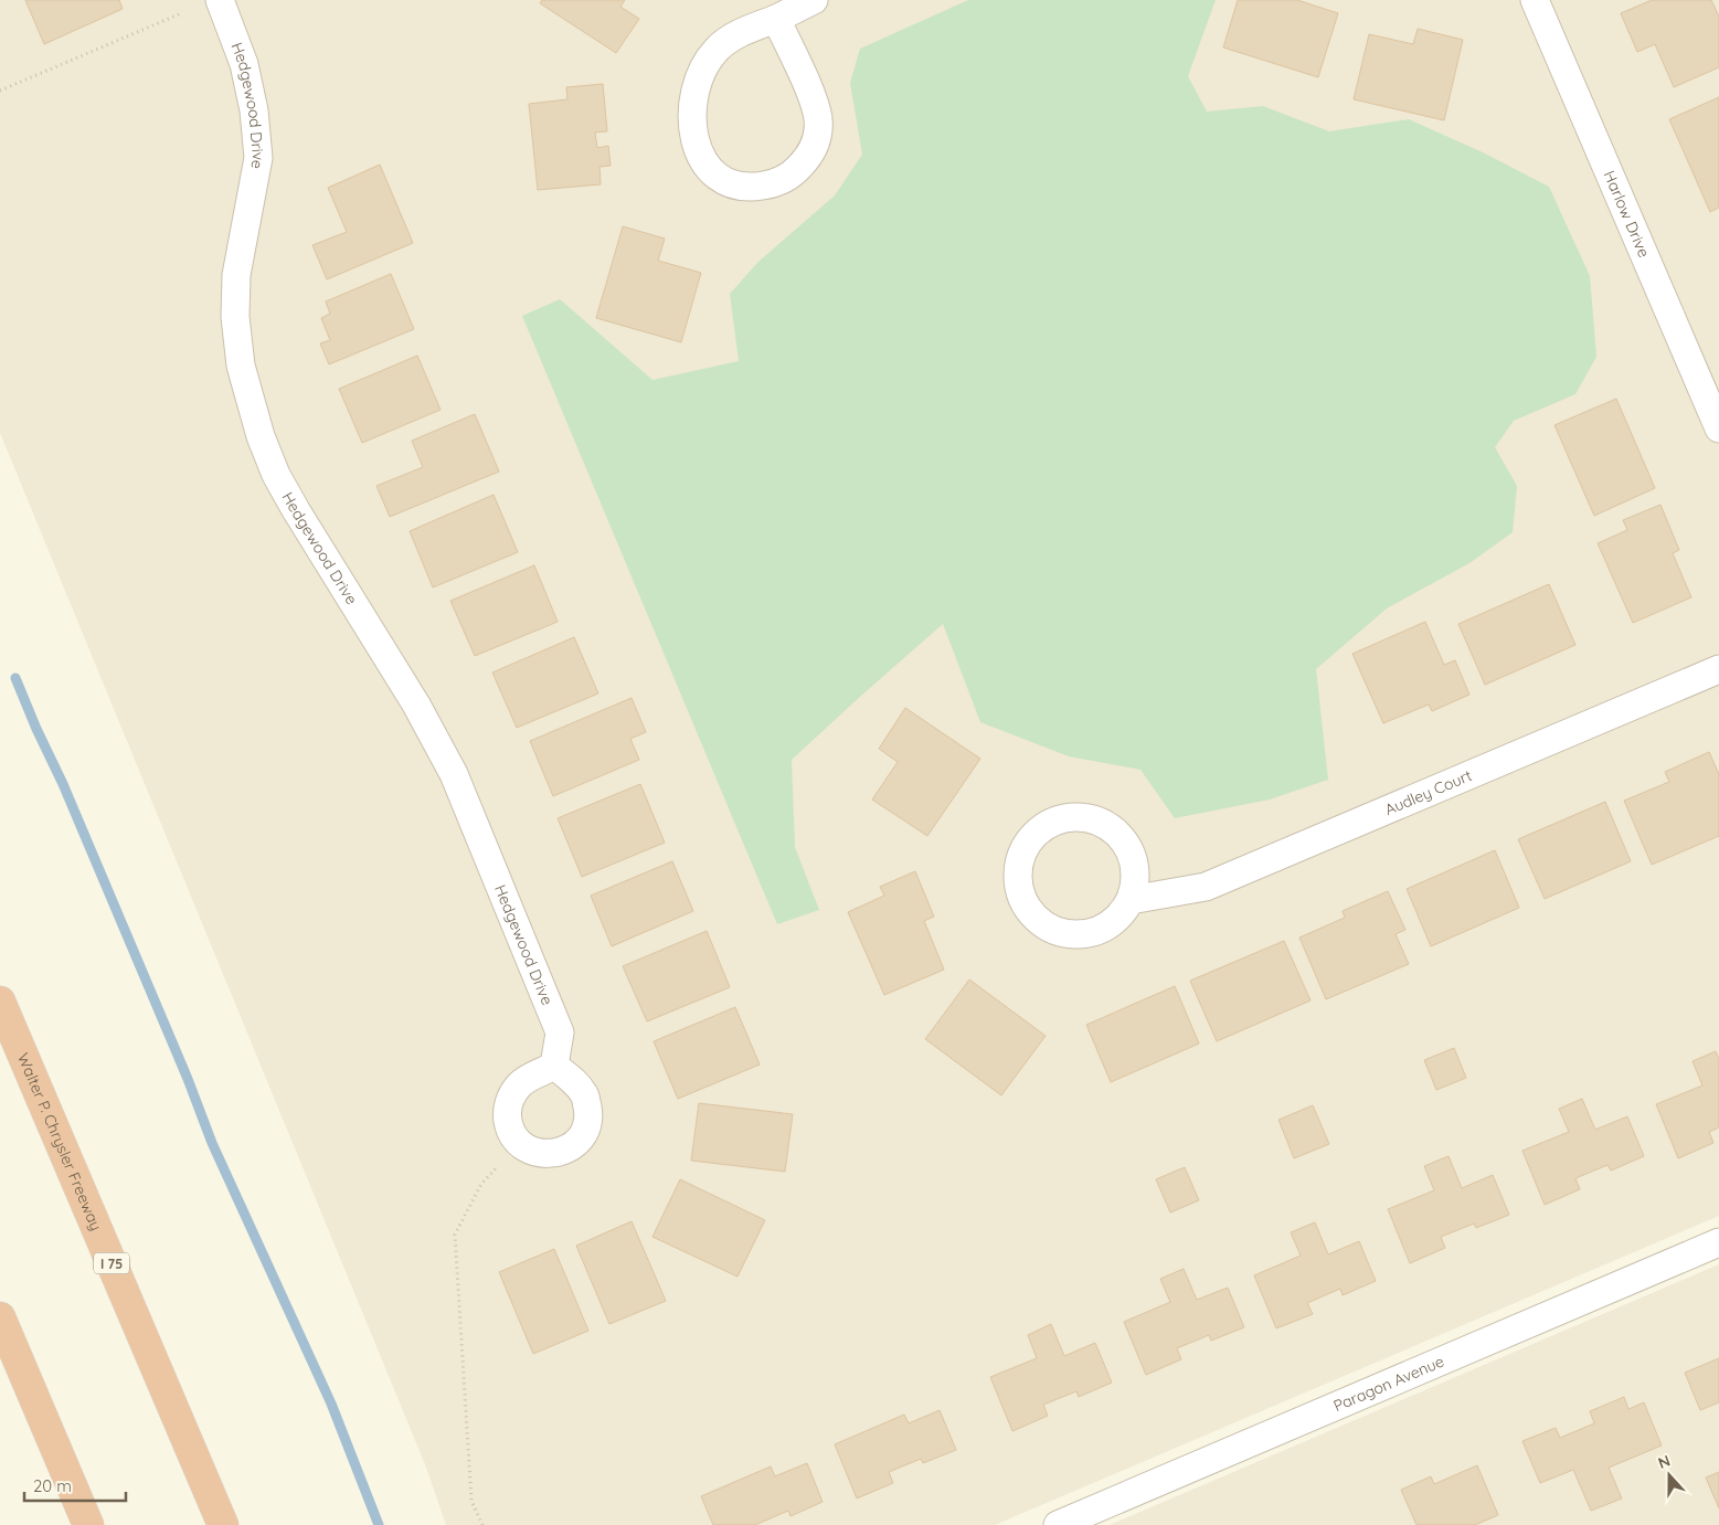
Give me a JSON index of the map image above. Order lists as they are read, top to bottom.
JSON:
{
  "streets": {
    "highway": ["Walter P. Chrysler Freeway", "I 75"],
    "street": [
      "Hedgewood Drive",
      "Harlow Drive",
      "Audley Court",
      "Paragon Avenue"
    ]
  },
  "scale_bar": "20 m",
  "north": "top"
}
